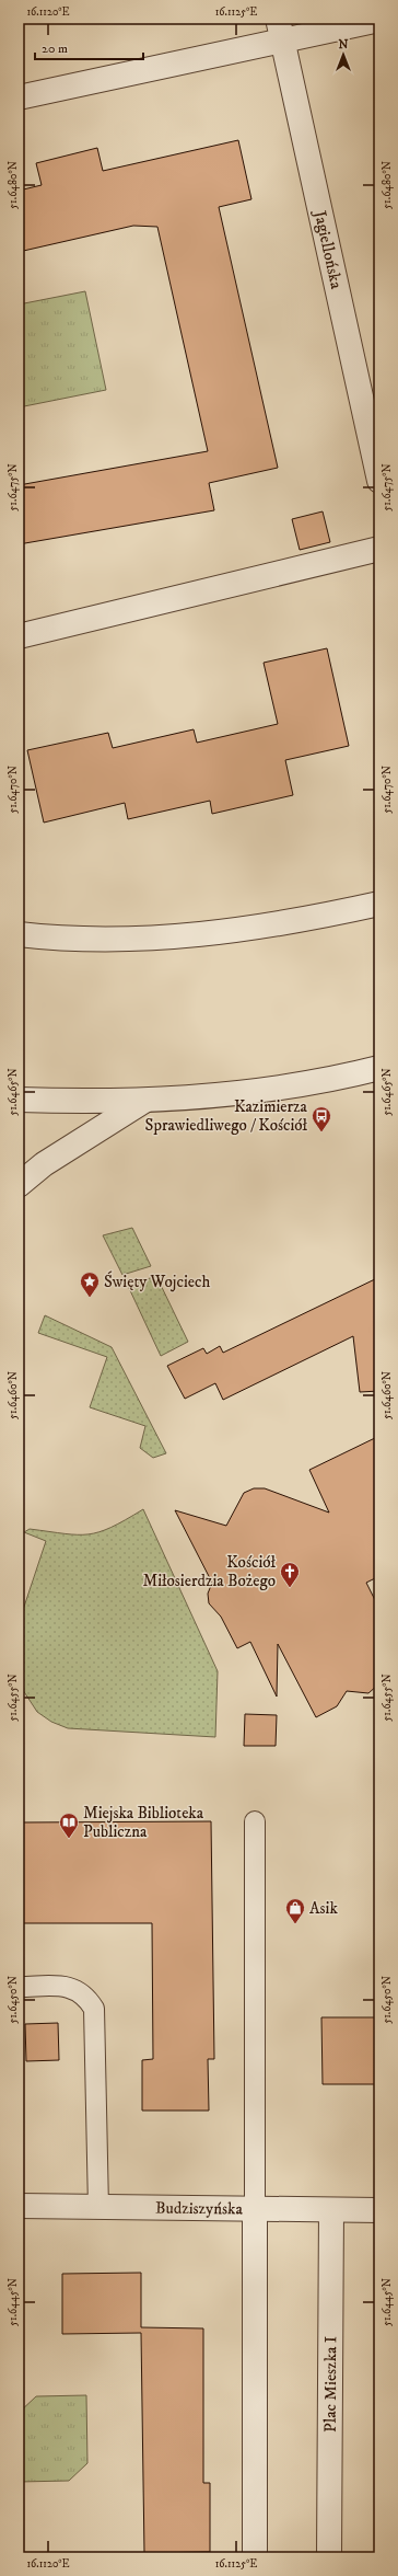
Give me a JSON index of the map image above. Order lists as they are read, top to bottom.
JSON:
{
  "streets": {
    "street": ["Jagiellońska", "Budziszyńska", "Plac Mieszka I"]
  },
  "crossings": [
    ["Budziszyńska", "Plac Mieszka I"]
  ],
  "places": {
    "bus stop": ["Kazimierza Sprawiedliwego / Kościół"],
    "place": ["Święty Wojciech"],
    "church": ["Kościół Miłosierdzia Bożego"],
    "library": ["Miejska Biblioteka Publiczna"],
    "shop": ["Asik"]
  },
  "scale_bar": "20 m",
  "north": "top",
  "coordinates": [
    "16.1120°E",
    "16.1125°E",
    "51.6480°N",
    "51.6475°N",
    "51.6470°N",
    "51.6465°N",
    "51.6460°N",
    "51.6455°N",
    "51.6450°N",
    "51.6445°N"
  ]
}
